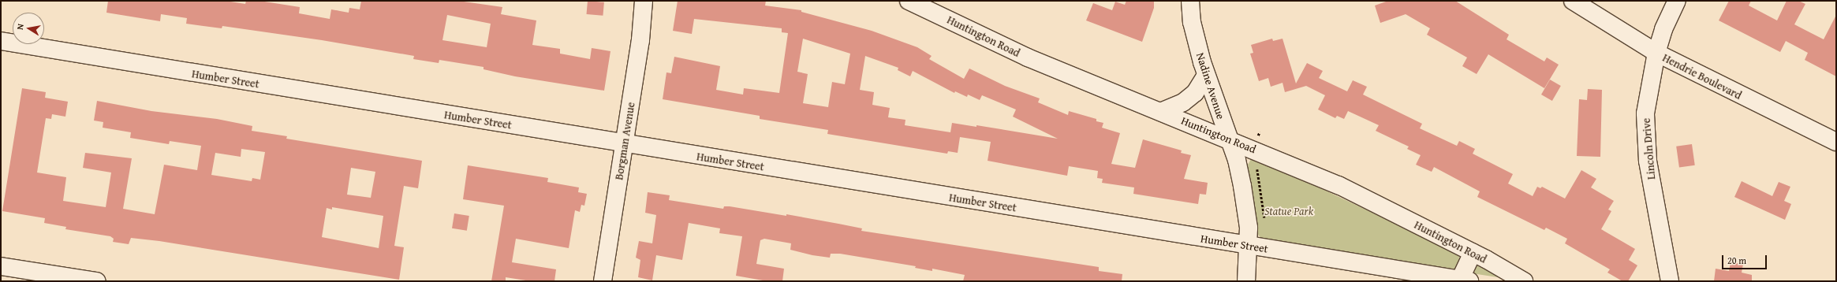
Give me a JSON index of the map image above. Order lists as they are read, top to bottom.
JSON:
{
  "streets": {
    "street": [
      "Huntington Road",
      "Hendrie Boulevard",
      "Humber Street",
      "Nadine Avenue",
      "Borgman Avenue",
      "Lincoln Drive"
    ]
  },
  "crossings": [
    ["Huntington Road", "Humber Street"],
    ["Huntington Road", "Nadine Avenue"],
    ["Hendrie Boulevard", "Lincoln Drive"],
    ["Humber Street", "Nadine Avenue"],
    ["Humber Street", "Borgman Avenue"]
  ],
  "parks": ["Statue Park"],
  "scale_bar": "20 m",
  "north": "left"
}
